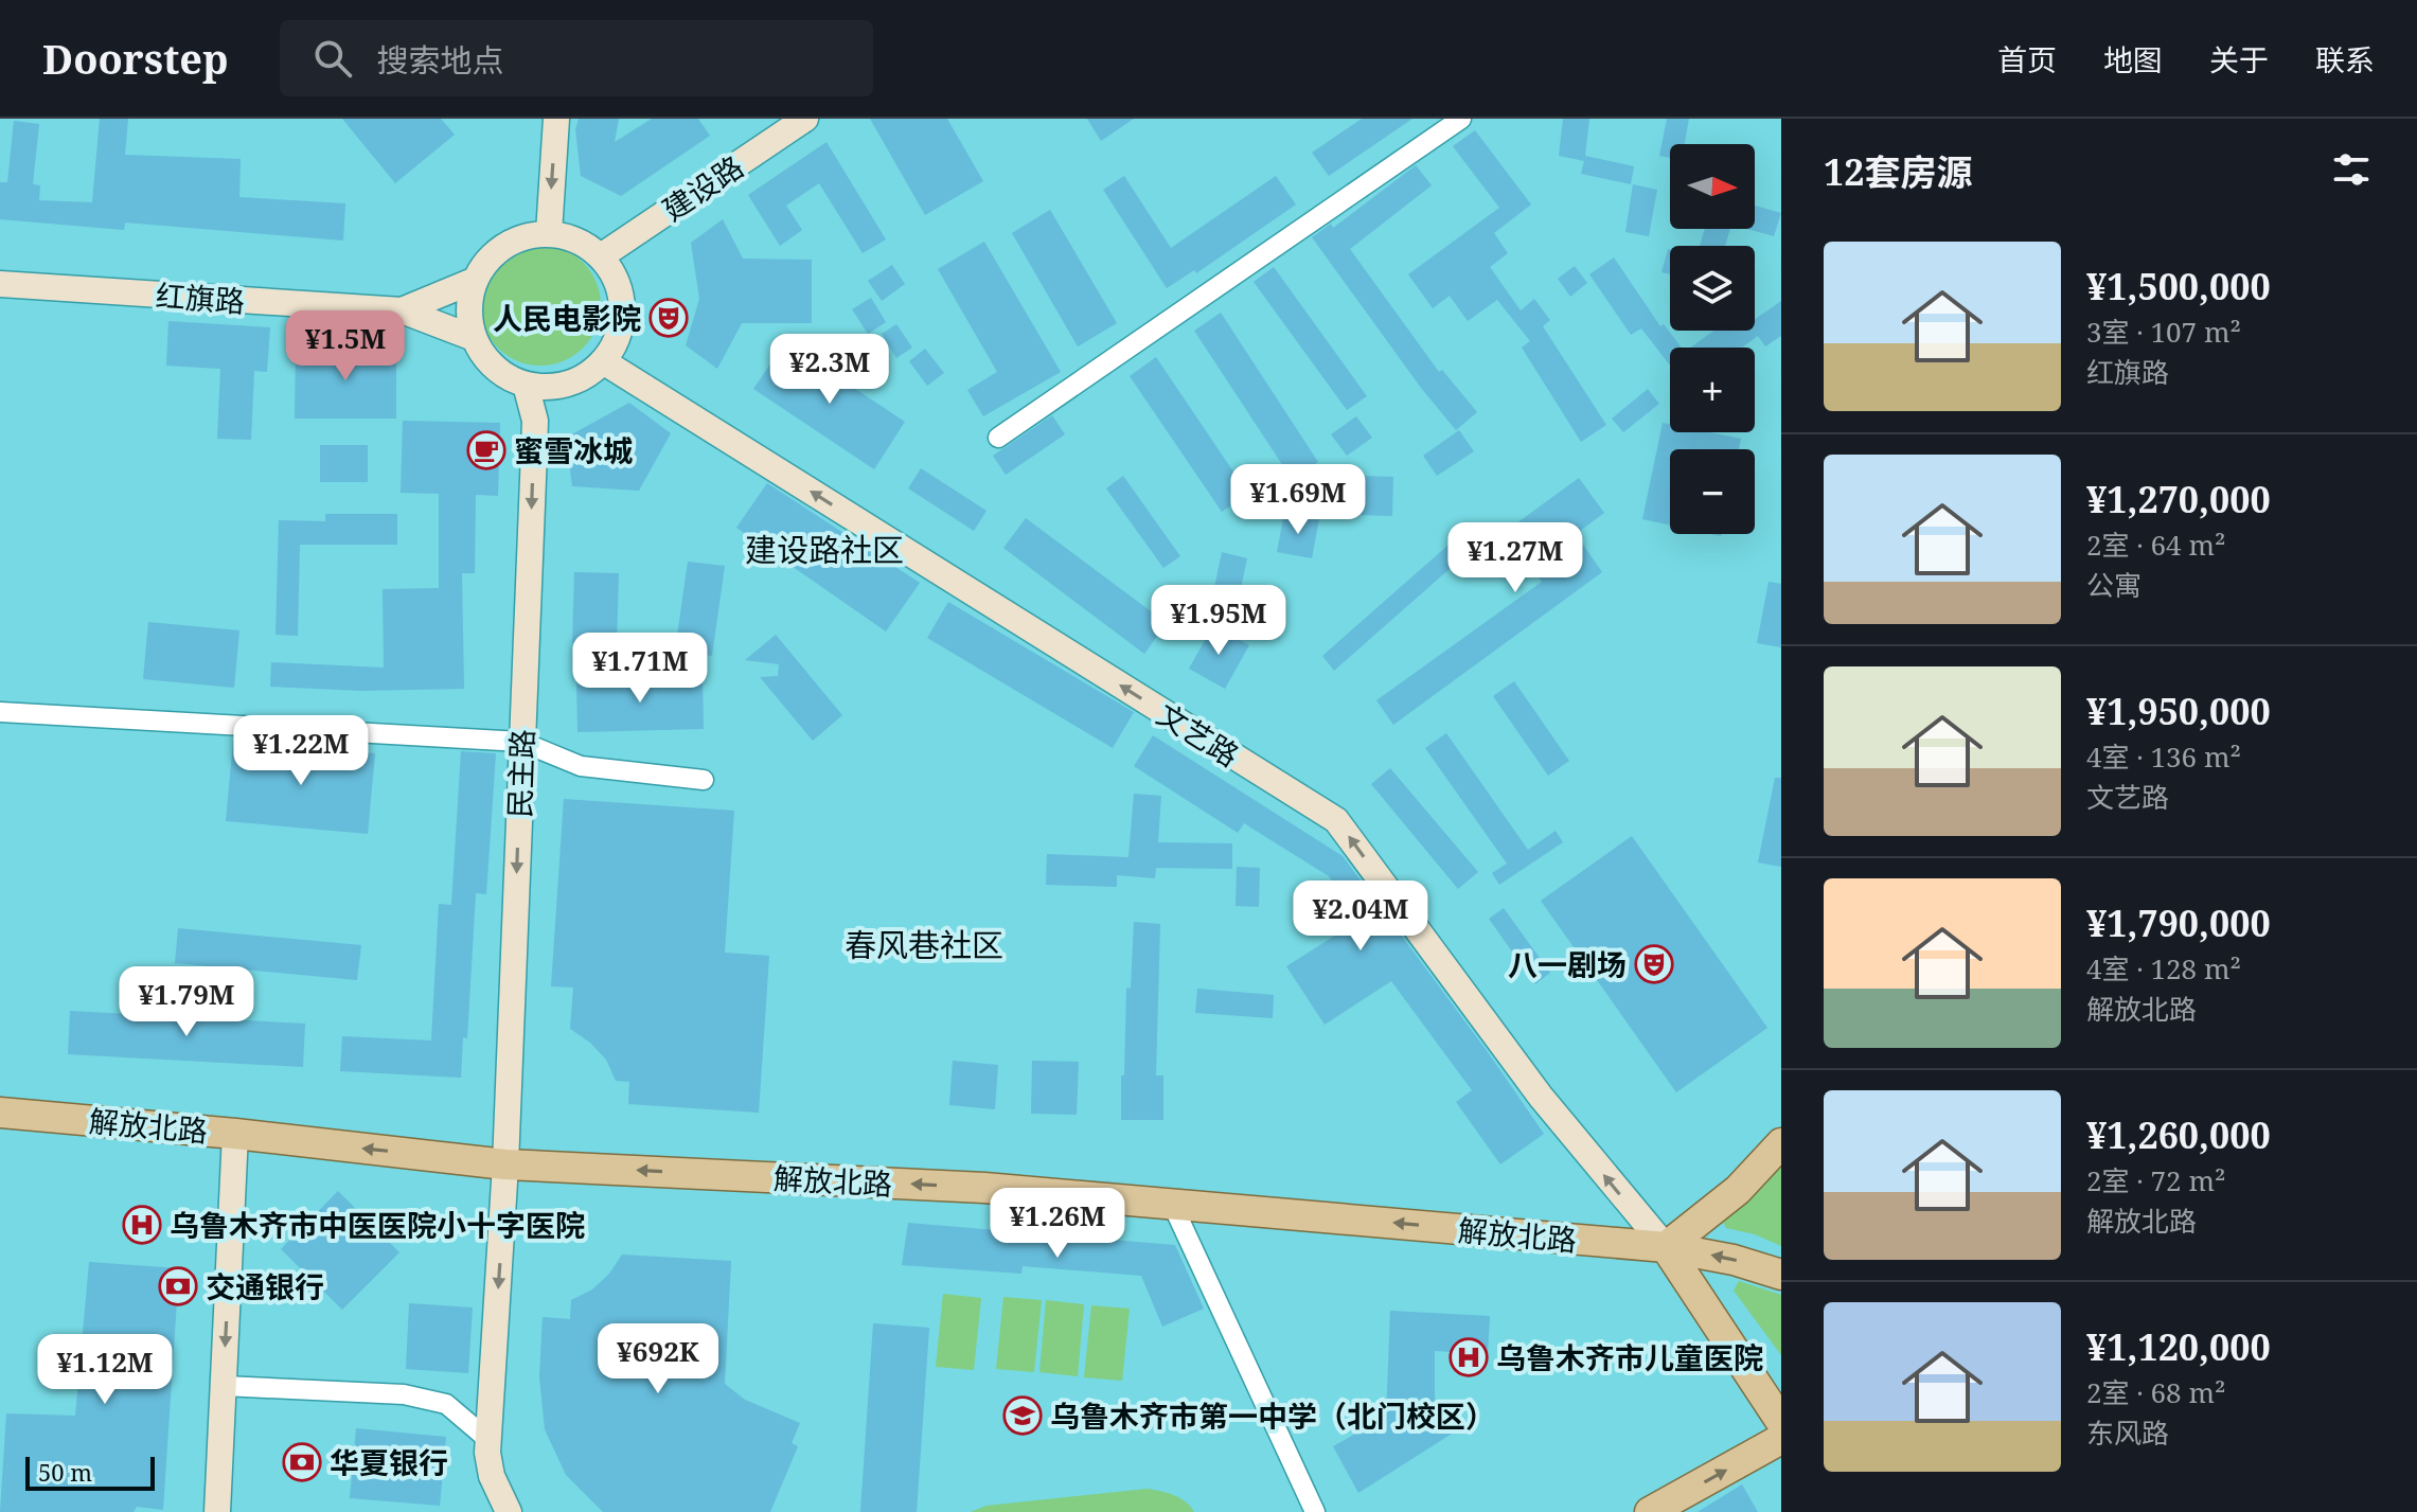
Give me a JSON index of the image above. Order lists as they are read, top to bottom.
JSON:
{
  "streets": {
    "main road": ["解放北路"],
    "street": [
      "建设路",
      "红旗路",
      "文艺路",
      "民主路"
    ]
  },
  "crossings": [
    ["建设路", "文艺路"],
    ["建设路", "民主路"],
    ["文艺路", "民主路"],
    ["文艺路", "解放北路"],
    ["民主路", "解放北路"]
  ],
  "one_way": ["文艺路", "民主路", "解放北路"],
  "districts": ["建设路社区", "春风巷社区"],
  "places": {
    "theatre": ["人民电影院", "八一剧场"],
    "cafe": ["蜜雪冰城"],
    "hospital": ["乌鲁木齐市中医医院小十字医院", "乌鲁木齐市儿童医院"],
    "bank": ["交通银行", "华夏银行"],
    "school or university": ["乌鲁木齐市第一中学（北门校区）"]
  },
  "scale_bar": "50 m",
  "north": "right",
  "page": {
    "header": "Doorstep",
    "search": "搜索地点",
    "nav": [
      "首页",
      "地图",
      "关于",
      "联系"
    ],
    "heading": "12套房源",
    "map_buttons": ["+", "−"],
    "list": [
      {
        "name": "¥1,500,000",
        "note": "3室 · 107 m² · 红旗路"
      },
      {
        "name": "¥1,270,000",
        "note": "2室 · 64 m² · 公寓"
      },
      {
        "name": "¥1,950,000",
        "note": "4室 · 136 m² · 文艺路"
      },
      {
        "name": "¥1,790,000",
        "note": "4室 · 128 m² · 解放北路"
      },
      {
        "name": "¥1,260,000",
        "note": "2室 · 72 m² · 解放北路"
      },
      {
        "name": "¥1,120,000",
        "note": "2室 · 68 m² · 东风路"
      }
    ],
    "price": [
      "¥1.5M",
      "¥2.3M",
      "¥1.69M",
      "¥1.27M",
      "¥1.95M",
      "¥1.71M",
      "¥1.22M",
      "¥2.04M",
      "¥1.79M",
      "¥1.26M",
      "¥692K",
      "¥1.12M"
    ],
    "scale": "50 m"
  }
}
